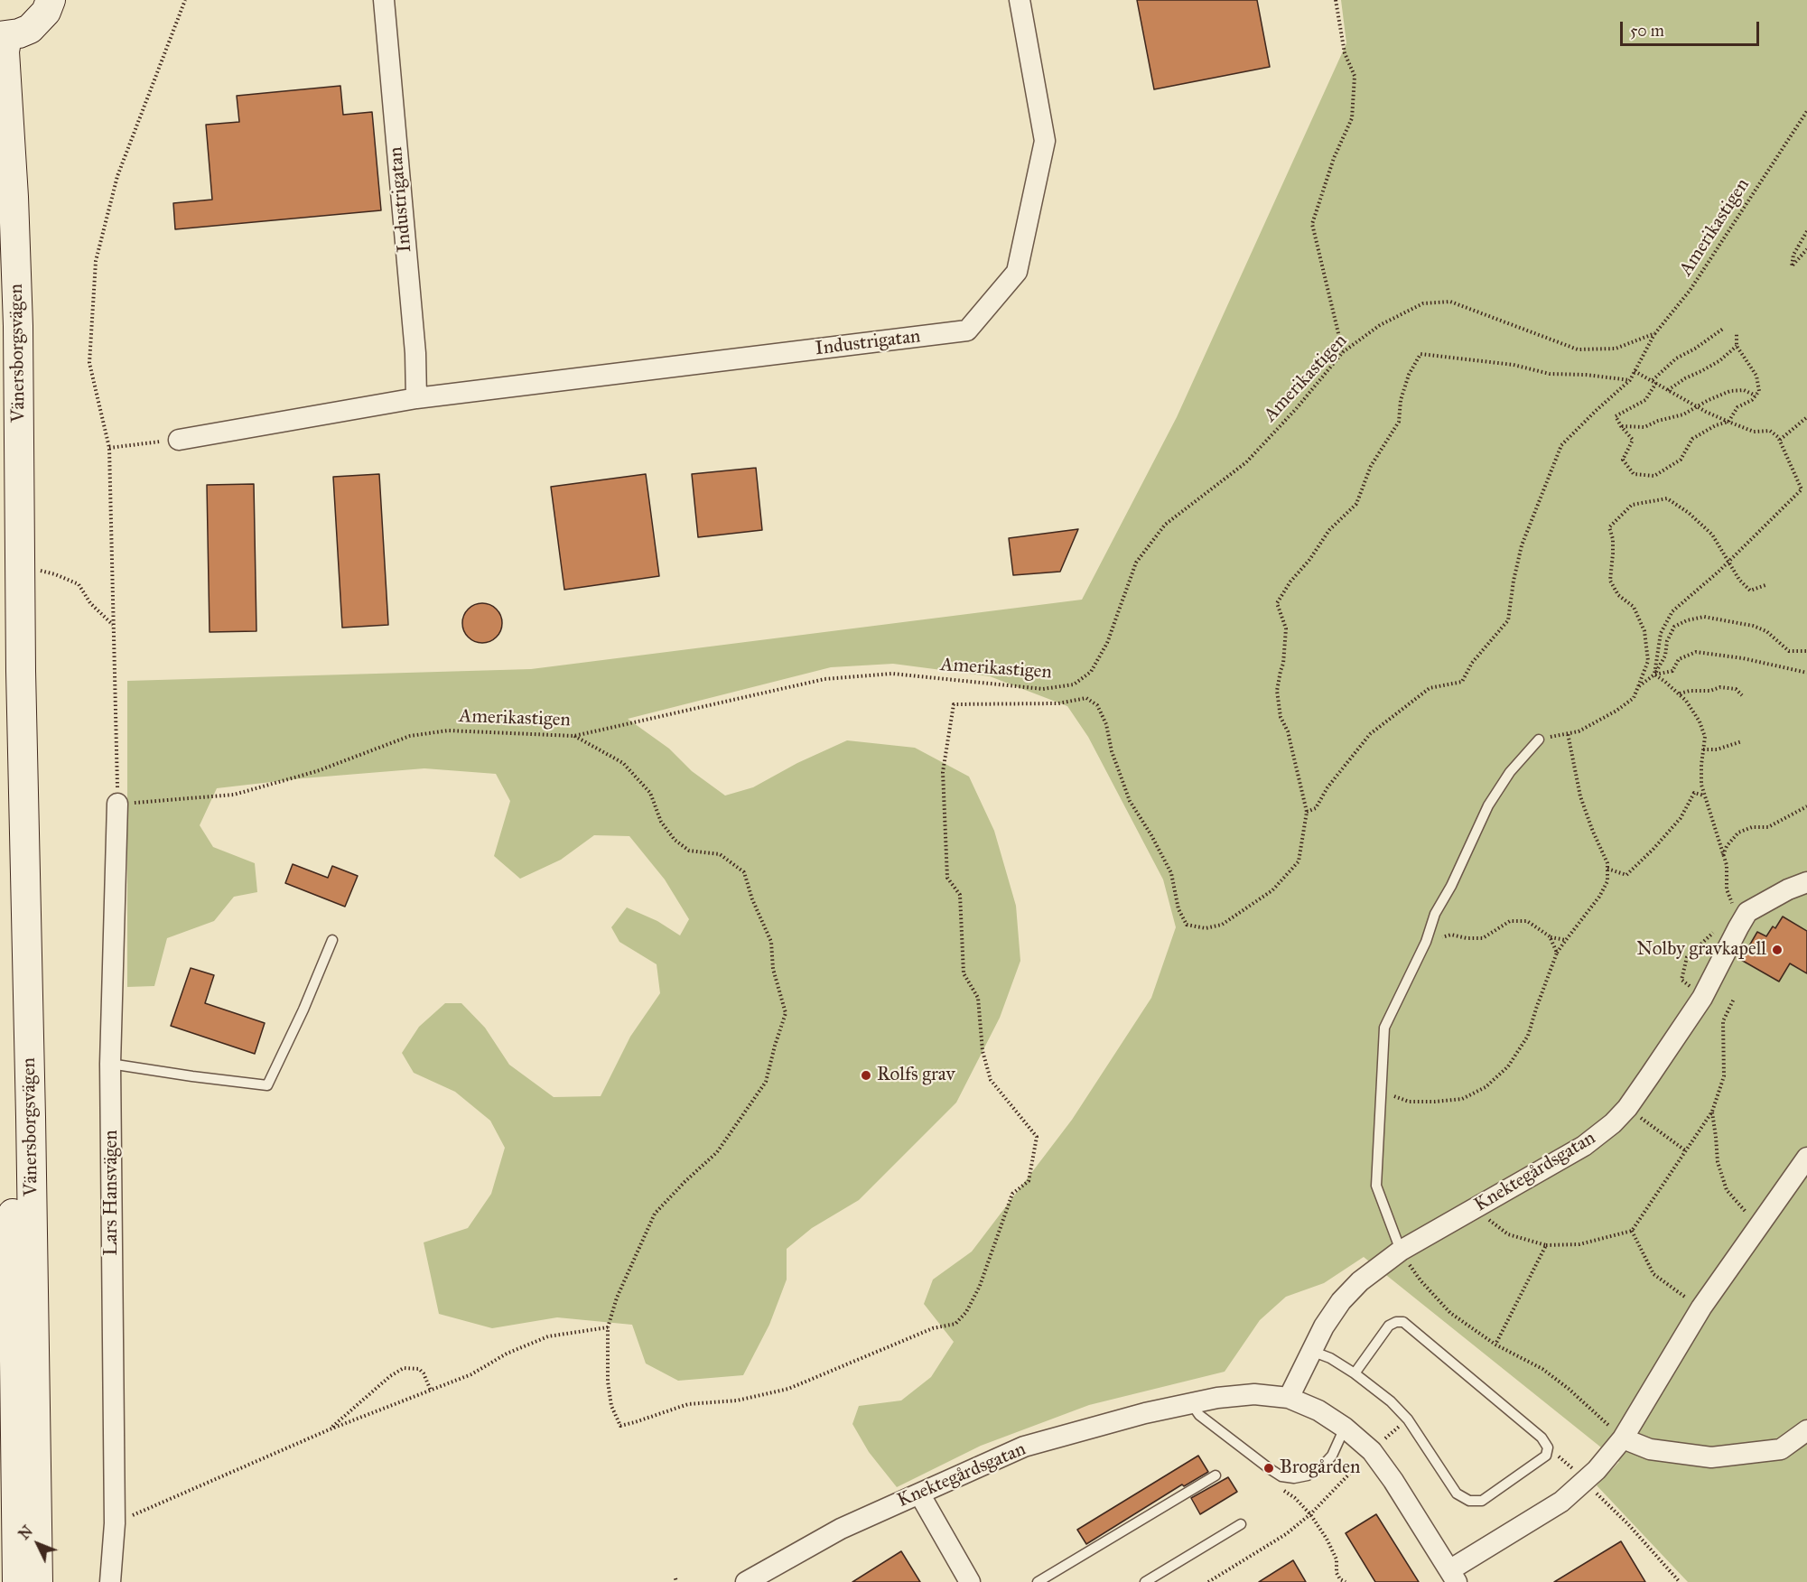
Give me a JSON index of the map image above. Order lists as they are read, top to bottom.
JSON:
{
  "streets": {
    "main road": ["Vänersborgsvägen"],
    "street": ["Industrigatan", "Knektegårdsgatan", "Lars Hansvägen"],
    "path": ["Amerikastigen"]
  },
  "crossings": [
    ["Amerikastigen", "Lars Hansvägen"]
  ],
  "places": ["Nolby gravkapell", "Rolfs grav", "Brogården"],
  "scale_bar": "50 m",
  "north": "top left"
}
